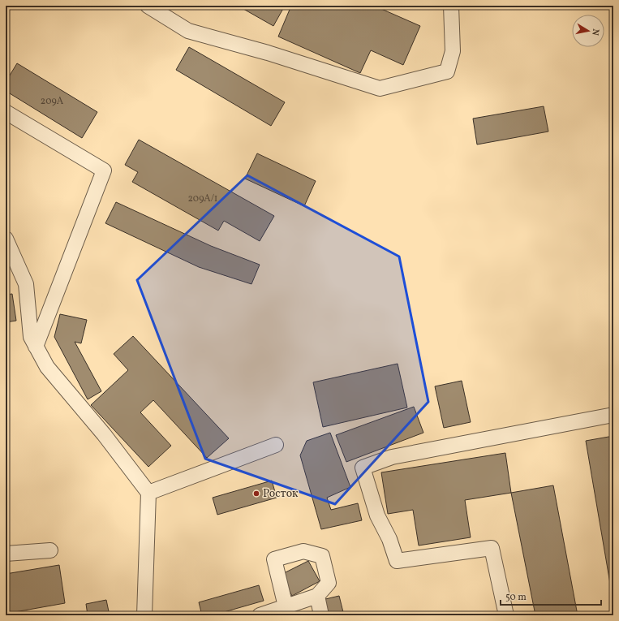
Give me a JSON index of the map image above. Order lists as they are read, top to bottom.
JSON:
{
  "places": ["Росток"],
  "house_numbers": ["209А", "209А/1"],
  "scale_bar": "50 m",
  "north": "right"
}
